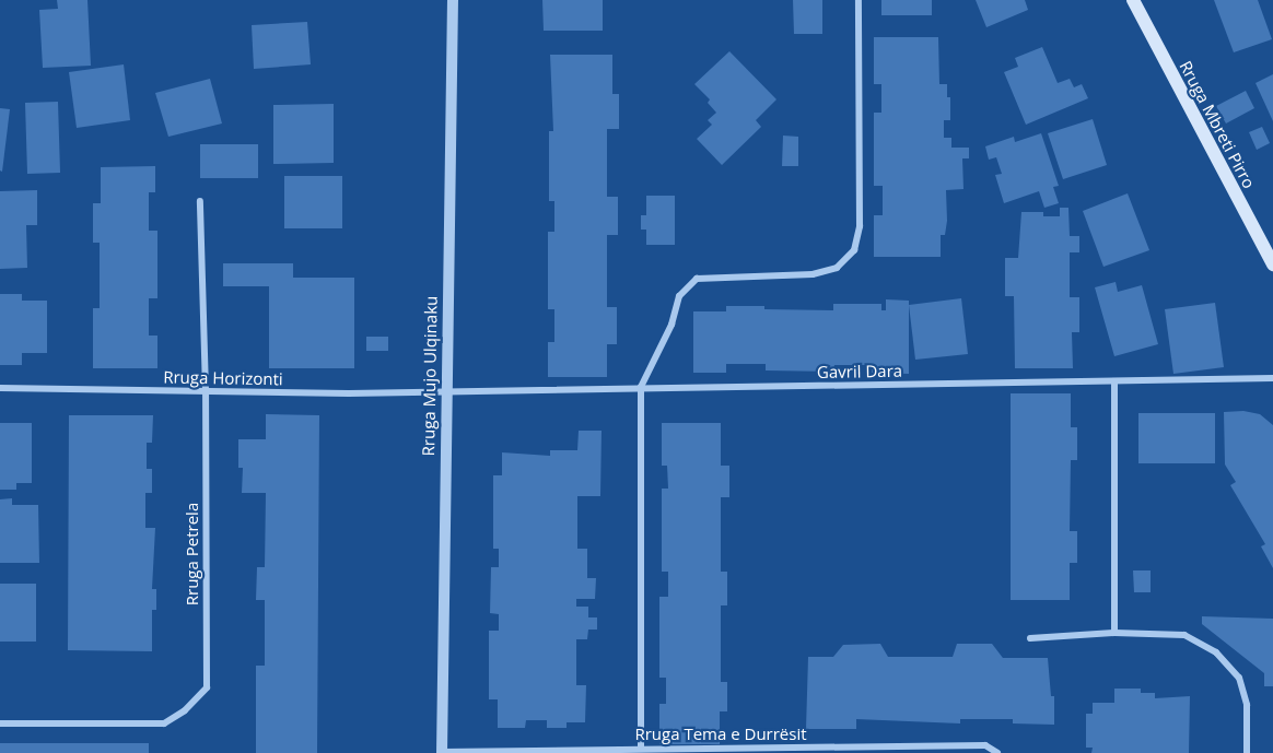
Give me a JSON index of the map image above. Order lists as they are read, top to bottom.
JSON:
{
  "streets": {
    "main road": ["Rruga Mbreti Pirro"],
    "street": [
      "Gavril Dara",
      "Rruga Mujo Ulqinaku",
      "Rruga Horizonti",
      "Rruga Petrela",
      "Rruga Tema e Durrësit"
    ]
  },
  "crossings": [
    ["Gavril Dara", "Rruga Mujo Ulqinaku"],
    ["Gavril Dara", "Rruga Horizonti"],
    ["Rruga Mujo Ulqinaku", "Rruga Horizonti"],
    ["Rruga Mujo Ulqinaku", "Rruga Tema e Durrësit"],
    ["Rruga Horizonti", "Rruga Petrela"]
  ]
}
